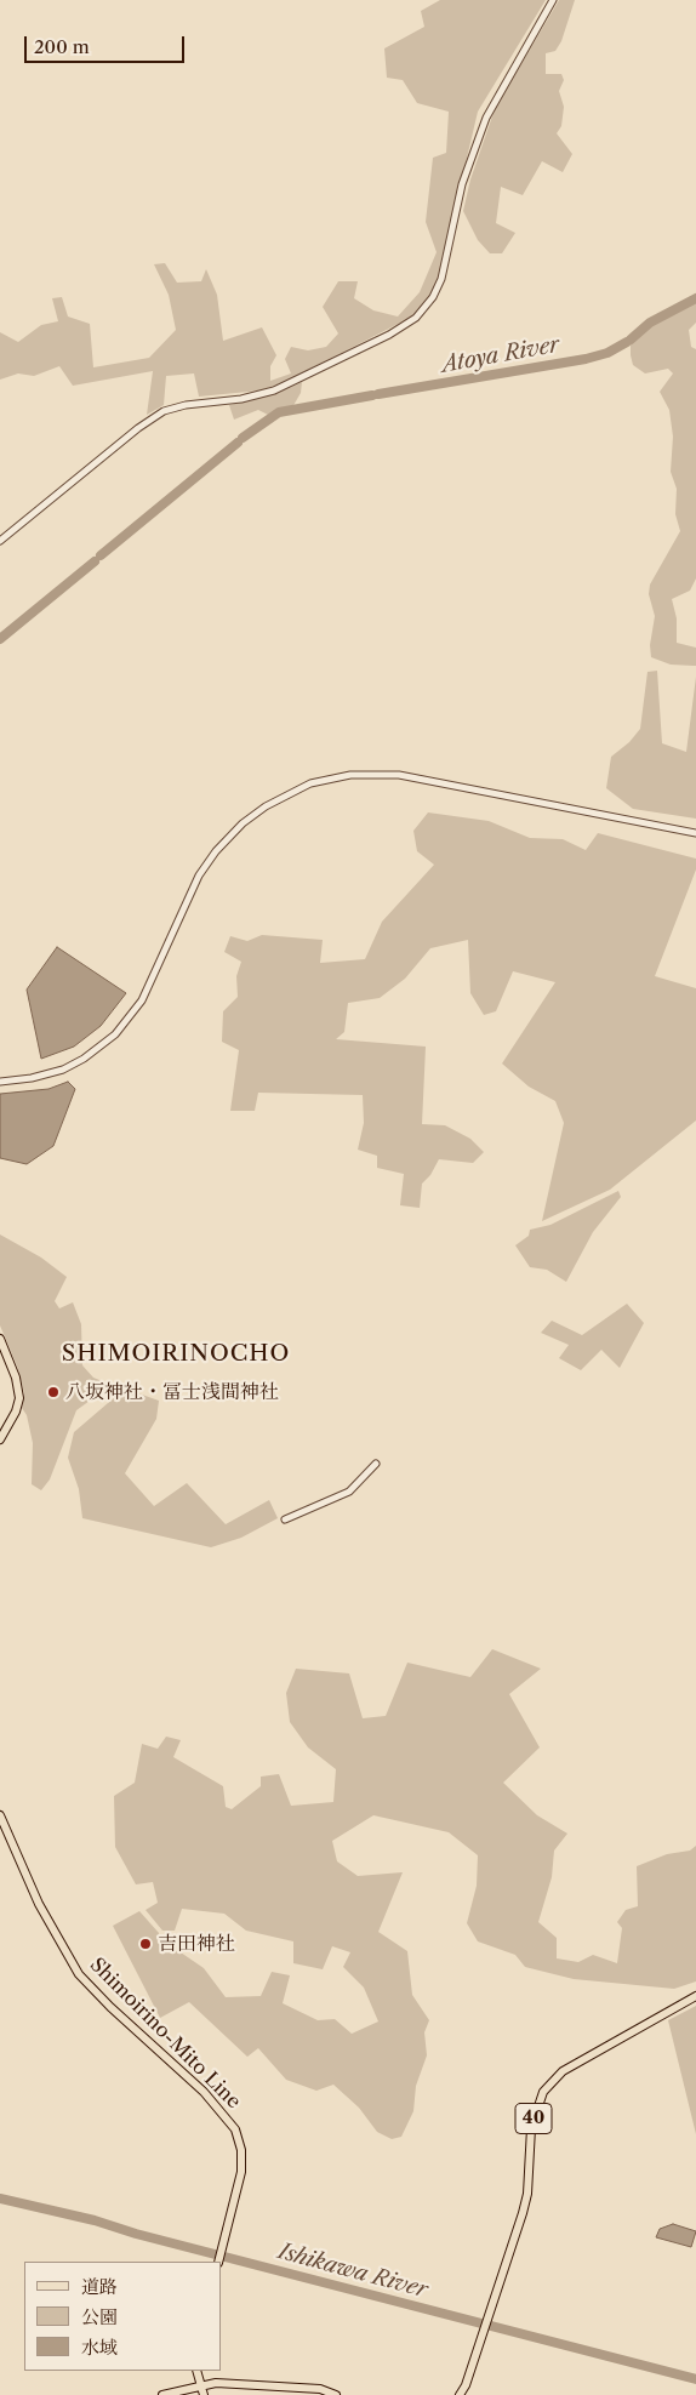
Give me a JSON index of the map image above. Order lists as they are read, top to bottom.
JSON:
{
  "streets": {
    "main road": ["Shimoirino-Mito Line", "40"]
  },
  "districts": ["SHIMOIRINOCHO"],
  "water": ["Atoya River", "Ishikawa River"],
  "places": ["八坂神社・冨士浅間神社", "吉田神社"],
  "legend": ["道路", "公園", "水域"],
  "scale_bar": "200 m"
}
